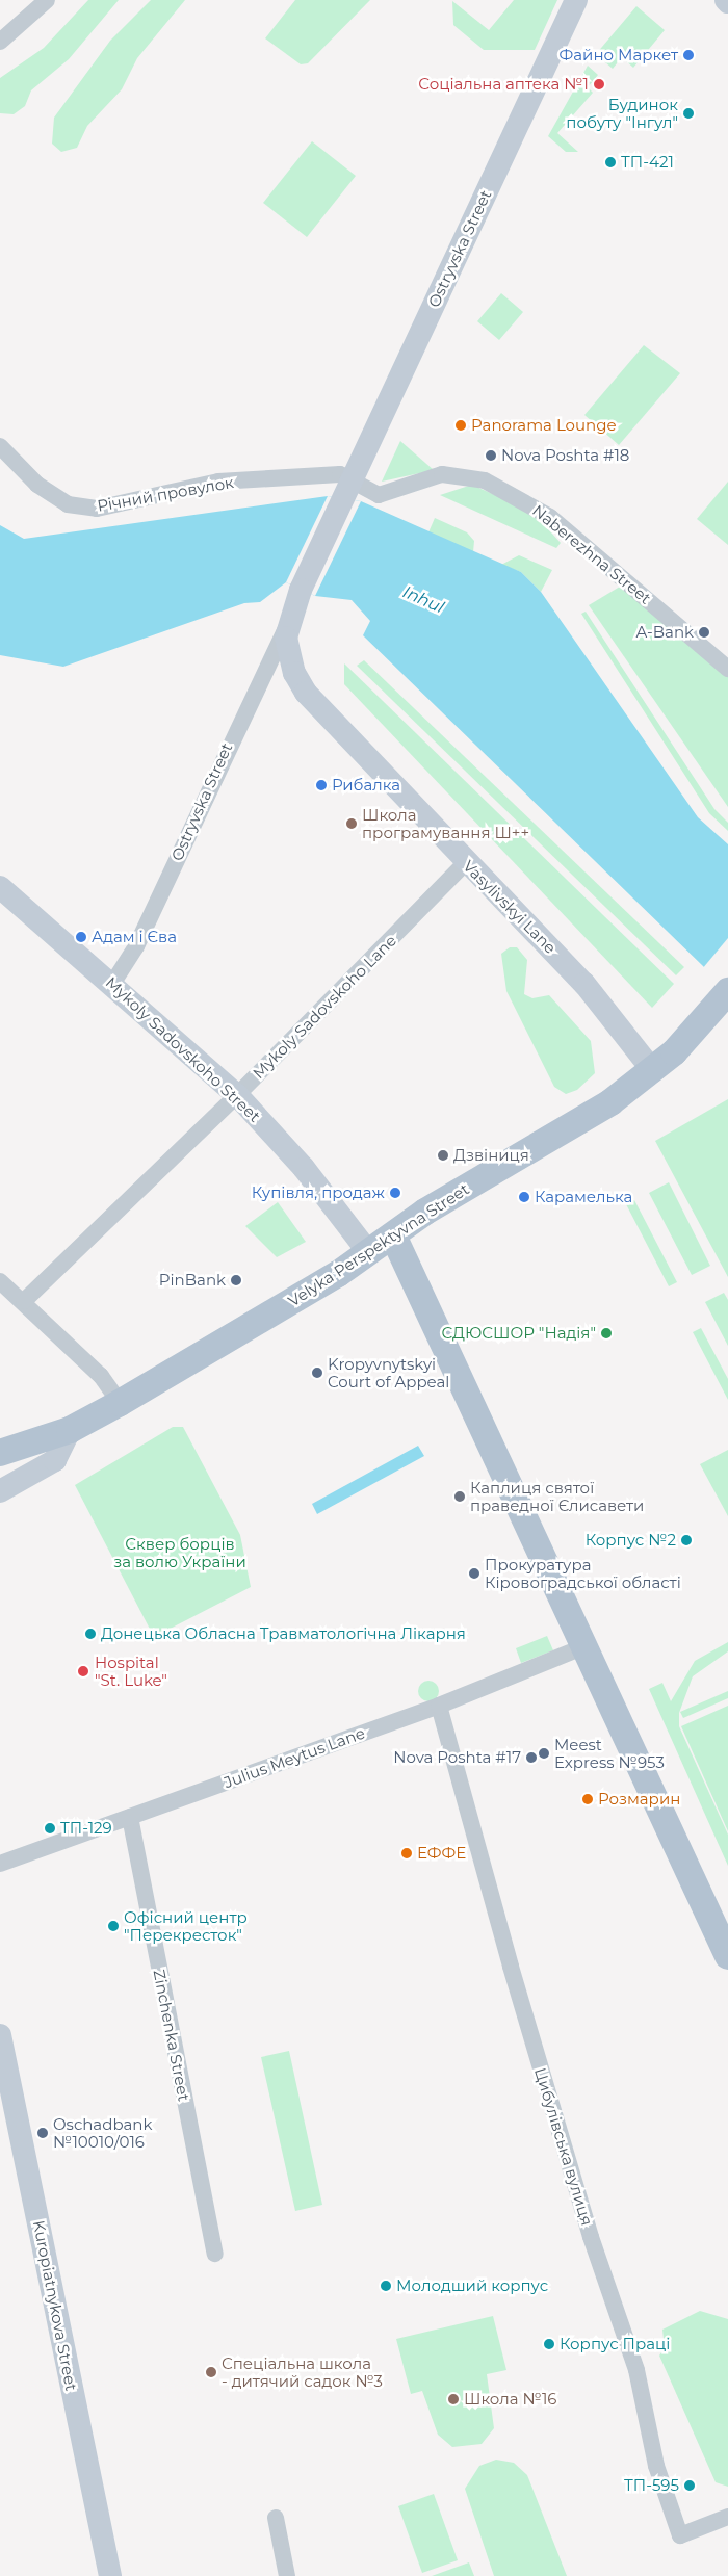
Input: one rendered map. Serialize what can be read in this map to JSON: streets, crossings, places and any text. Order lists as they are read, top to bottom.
{
  "streets": {
    "main road": [
      "Ostryvska Street",
      "Vasylivskyi Lane",
      "Mykoly Sadovskoho Street",
      "Velyka Perspektyvna Street",
      "Kuropiatnykova Street"
    ],
    "street": [
      "Річний провулок",
      "Naberezhna Street",
      "Mykoly Sadovskoho Lane",
      "Julius Meytus Lane",
      "Zinchenka Street",
      "Цибулівська вулиця"
    ]
  },
  "crossings": [
    ["Ostryvska Street", "Річний провулок"],
    ["Ostryvska Street", "Naberezhna Street"],
    ["Ostryvska Street", "Vasylivskyi Lane"],
    ["Ostryvska Street", "Mykoly Sadovskoho Street"],
    ["Річний провулок", "Naberezhna Street"],
    ["Vasylivskyi Lane", "Mykoly Sadovskoho Lane"],
    ["Vasylivskyi Lane", "Velyka Perspektyvna Street"],
    ["Mykoly Sadovskoho Lane", "Mykoly Sadovskoho Street"],
    ["Mykoly Sadovskoho Street", "Velyka Perspektyvna Street"],
    ["Julius Meytus Lane", "Zinchenka Street"],
    ["Julius Meytus Lane", "Цибулівська вулиця"]
  ],
  "water": ["Inhul"],
  "parks": ["Сквер борців за волю України"],
  "places": [
    "Файно Маркет",
    "Соціальна аптека №1",
    "Будинок побуту \"Інгул\"",
    "ТП-421",
    "Panorama Lounge",
    "Nova Poshta #18",
    "A-Bank",
    "Рибалка",
    "Школа програмування Ш++",
    "Адам і Єва",
    "Дзвіниця",
    "Купівля, продаж",
    "Карамелька",
    "PinBank",
    "СДЮСШОР \"Надія\"",
    "Kropyvnytskyi Court of Appeal",
    "Каплиця святої праведної Єлисавети",
    "Корпус №2",
    "Прокуратура Кіровоградської області",
    "Донецька Обласна Травматологічна Лікарня",
    "Hospital \"St. Luke\"",
    "Meest Express №953",
    "Nova Poshta #17",
    "Розмарин",
    "ТП-129",
    "ЕФФЕ",
    "Офісний центр \"Перекресток\"",
    "Oschadbank №10010/016",
    "Молодший корпус",
    "Корпус Праці",
    "Спеціальна школа - дитячий садок №3",
    "Школа №16",
    "ТП-595"
  ]
}
